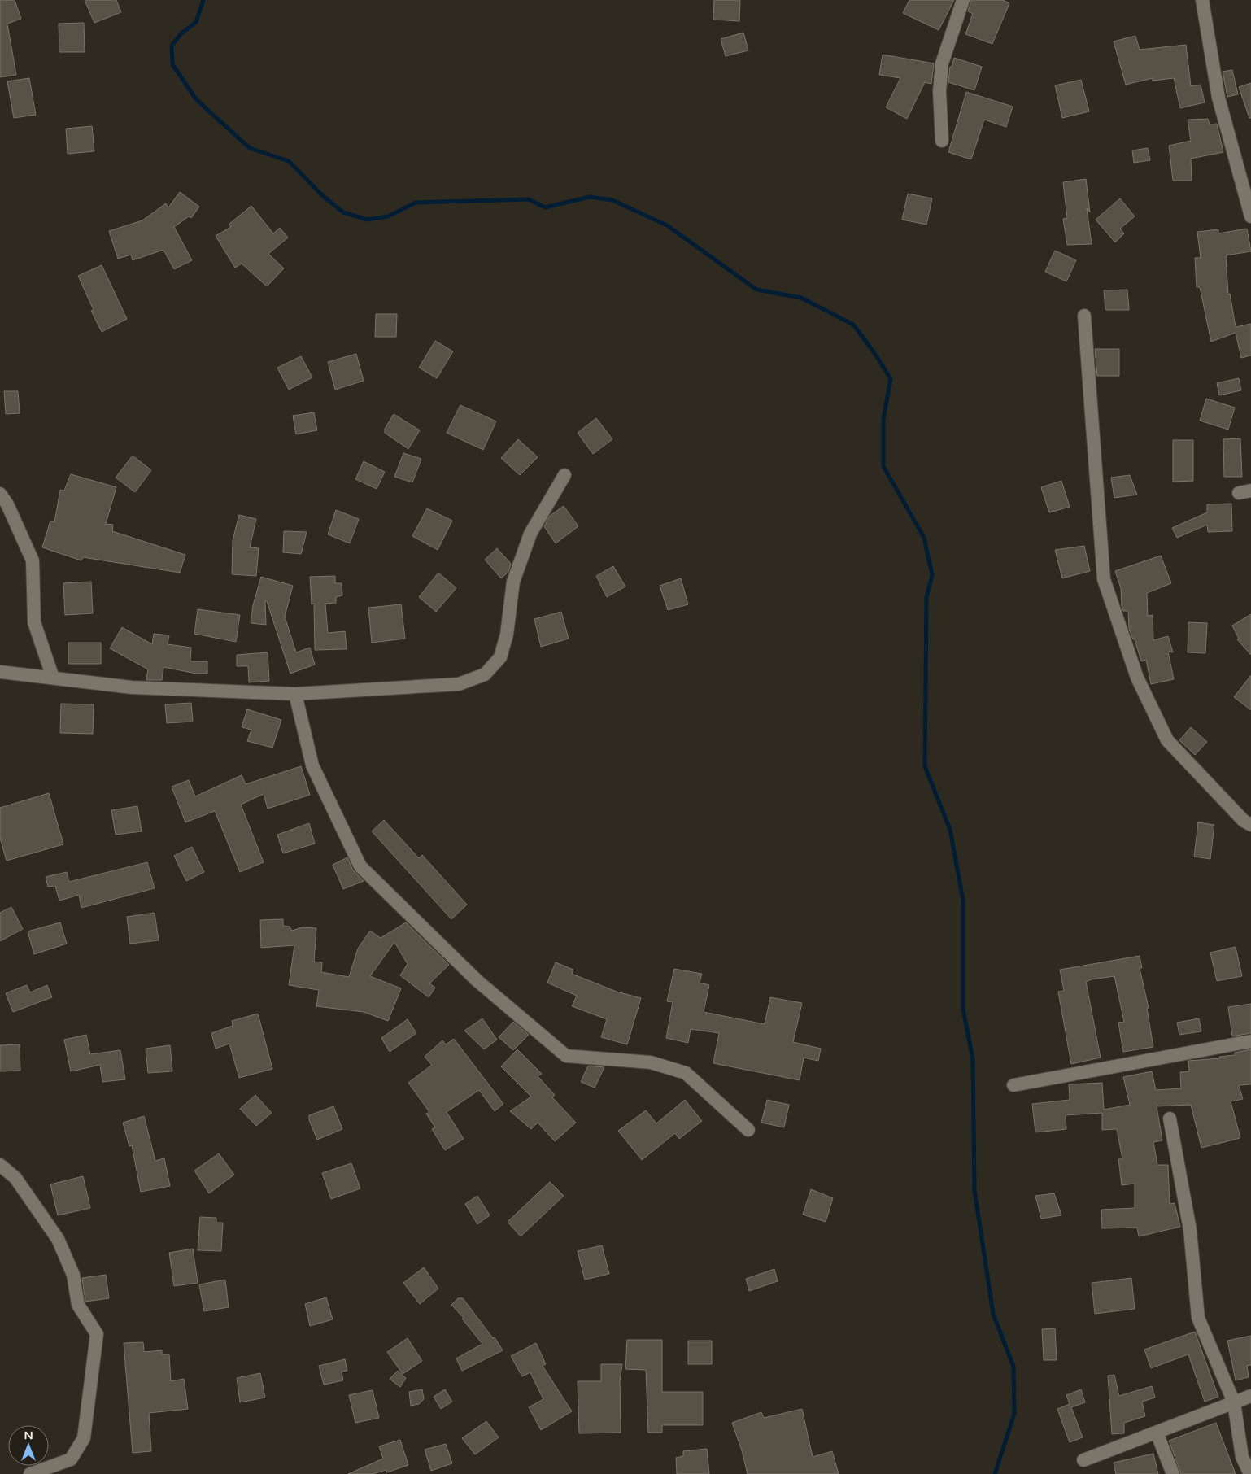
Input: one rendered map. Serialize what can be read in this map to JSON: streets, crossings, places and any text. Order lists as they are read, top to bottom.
{
  "north": "top"
}
